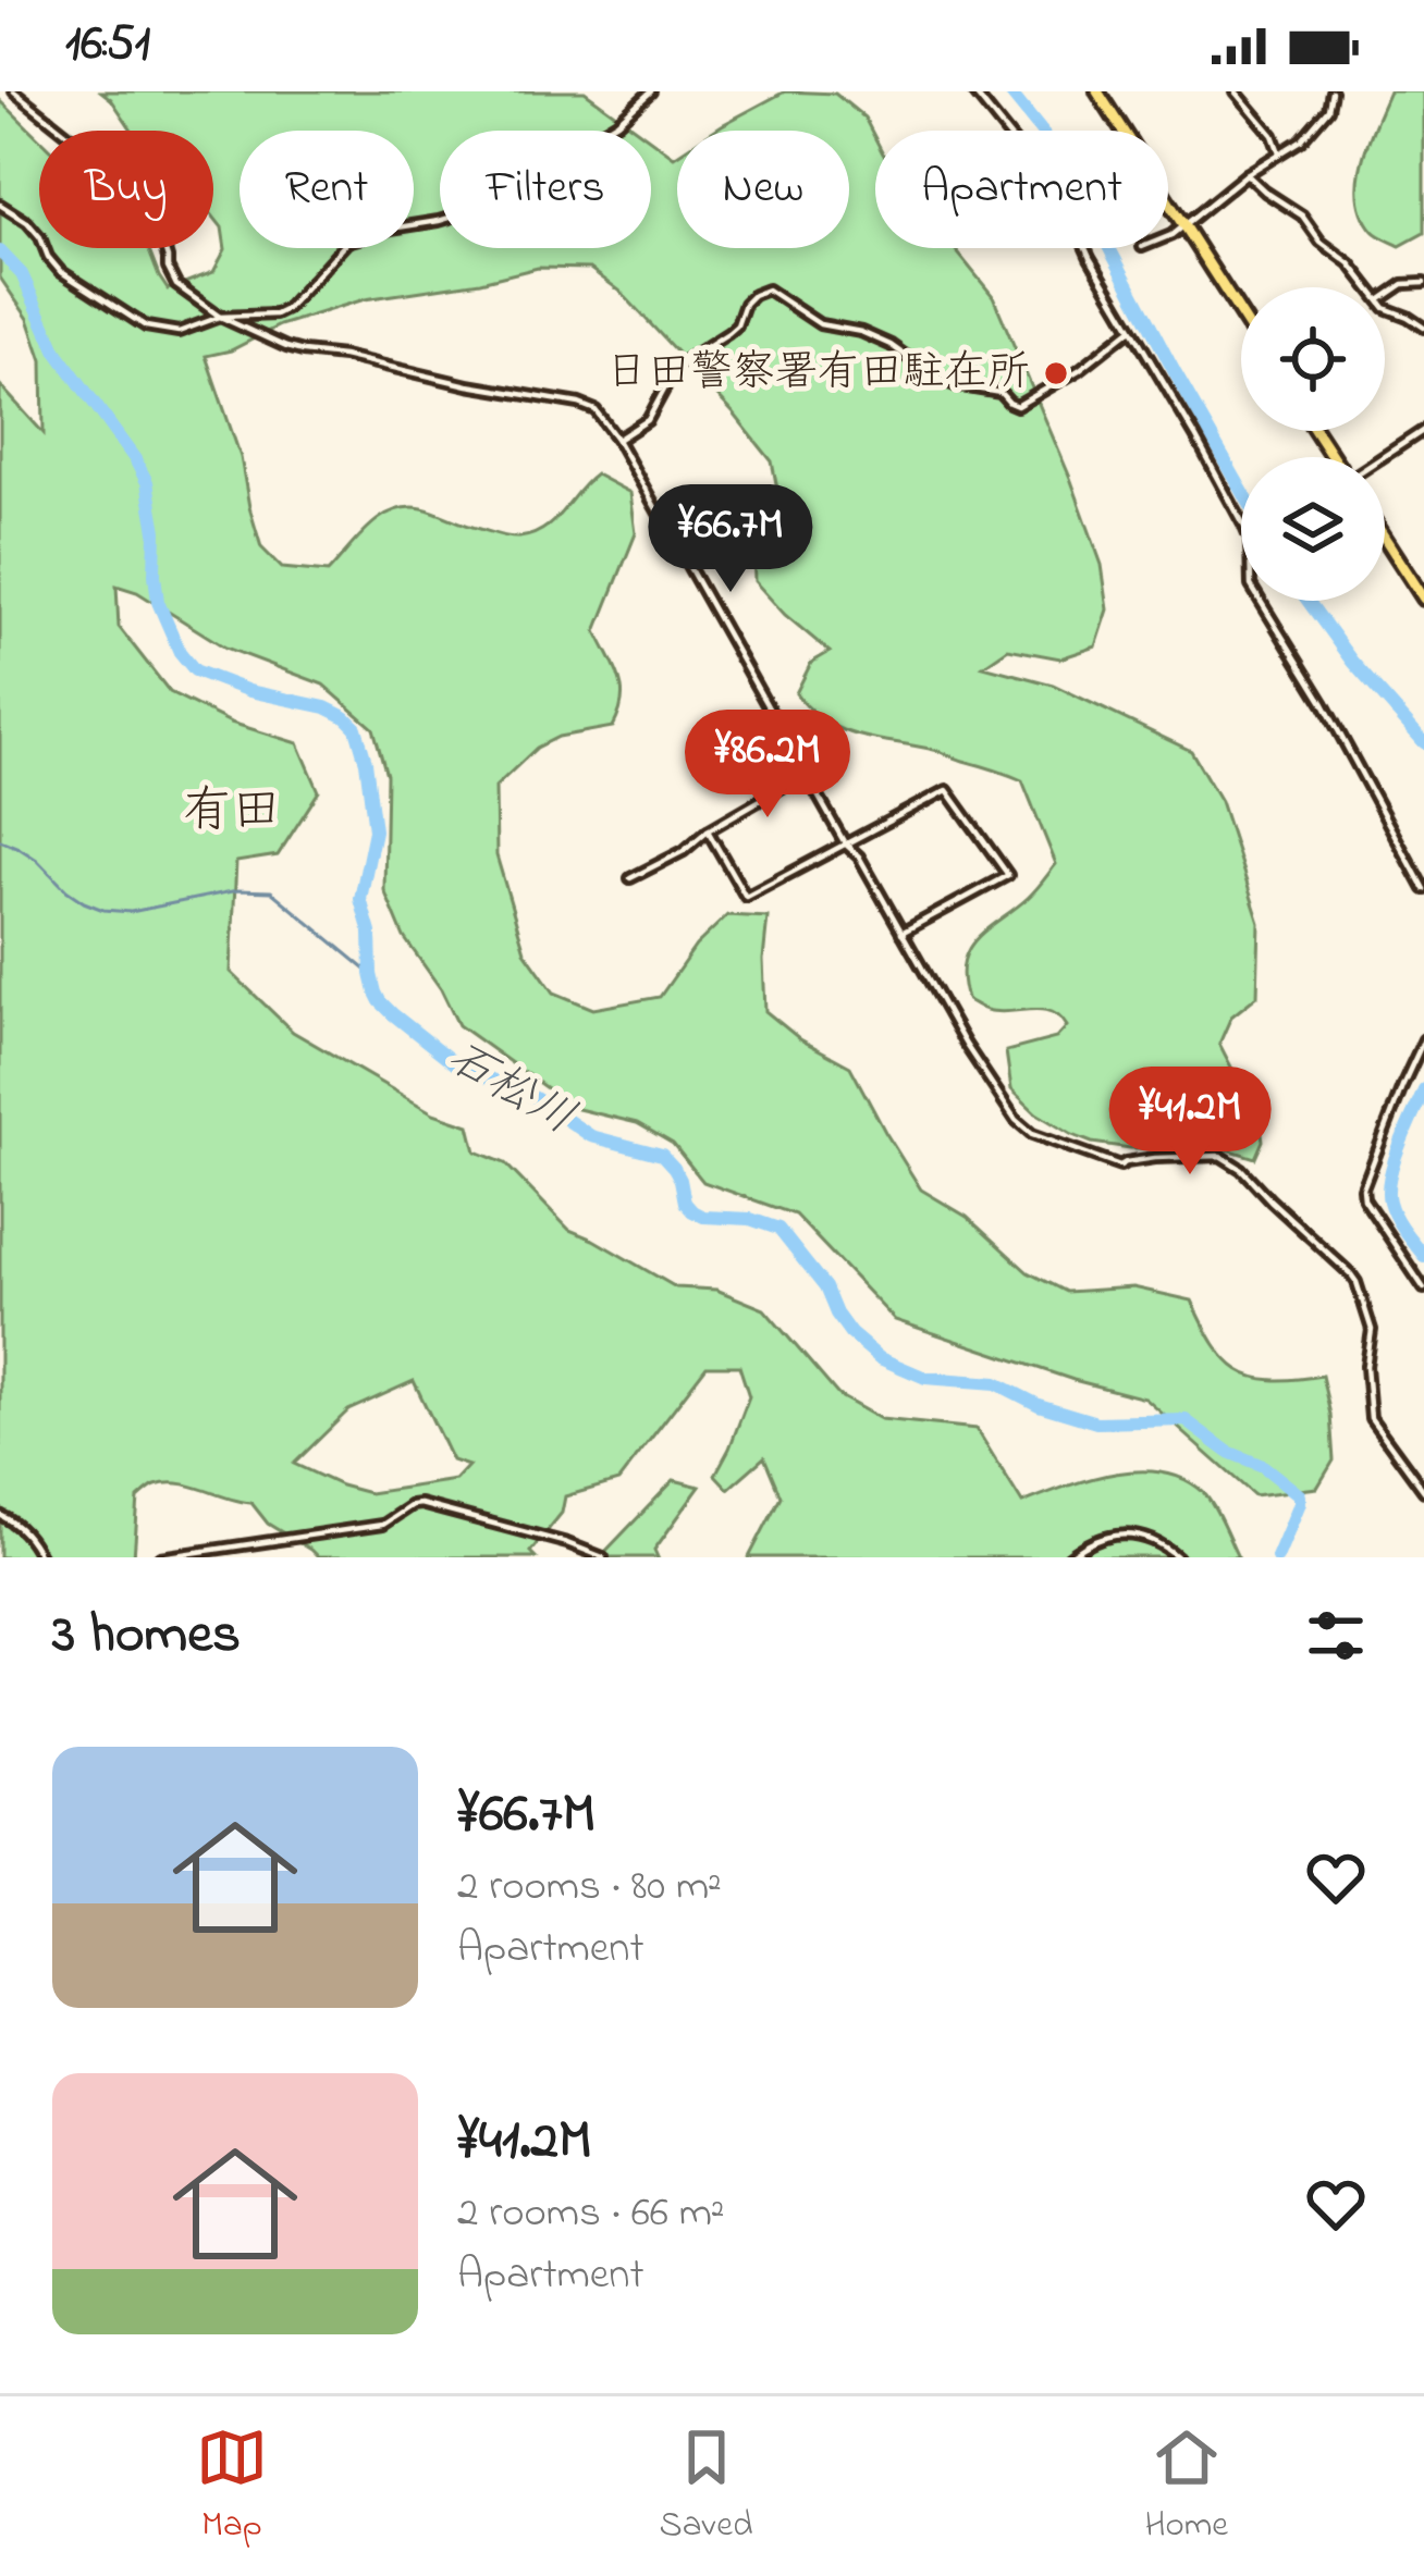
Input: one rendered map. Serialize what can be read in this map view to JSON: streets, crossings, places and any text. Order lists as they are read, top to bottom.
{
  "districts": ["有田"],
  "water": ["石松川"],
  "places": ["日田警察署有田駐在所"],
  "page": {
    "status": "16:51",
    "chip": [
      "Buy",
      "Rent",
      "Filters",
      "New",
      "Apartment"
    ],
    "price": ["¥66.7M", "¥86.2M", "¥41.2M"],
    "heading": "3 homes",
    "list": [
      {
        "name": "¥66.7M",
        "note": "2 rooms · 80 m² · Apartment"
      },
      {
        "name": "¥41.2M",
        "note": "2 rooms · 66 m² · Apartment"
      }
    ],
    "tabs": ["Map", "Saved", "Home"]
  }
}
